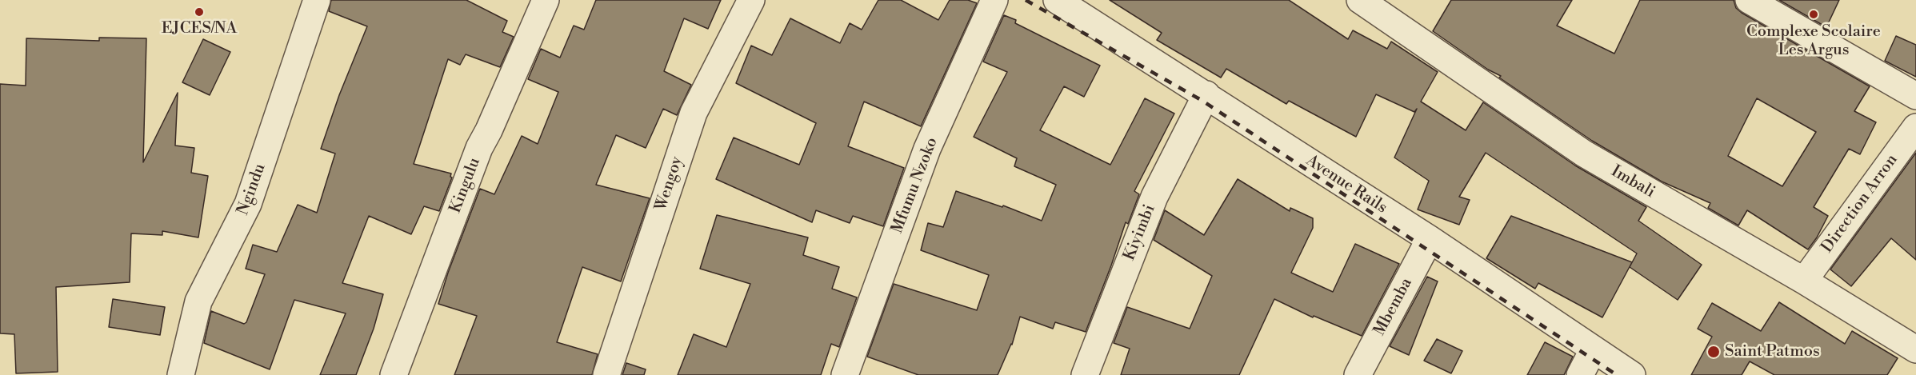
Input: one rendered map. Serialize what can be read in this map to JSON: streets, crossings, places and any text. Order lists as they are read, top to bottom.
{
  "streets": {
    "street": [
      "Imbali",
      "Wengoy",
      "Avenue Rails",
      "Kingulu",
      "Mfumu Nzoko",
      "Ngindu",
      "Direction Arron",
      "Kiyimbi",
      "Mbemba"
    ]
  },
  "crossings": [
    ["Imbali", "Direction Arron"],
    ["Avenue Rails", "Kiyimbi"],
    ["Avenue Rails", "Mbemba"]
  ],
  "places": ["EJCES/NA", "Complexe Scolaire Les Argus", "Saint Patmos"]
}
